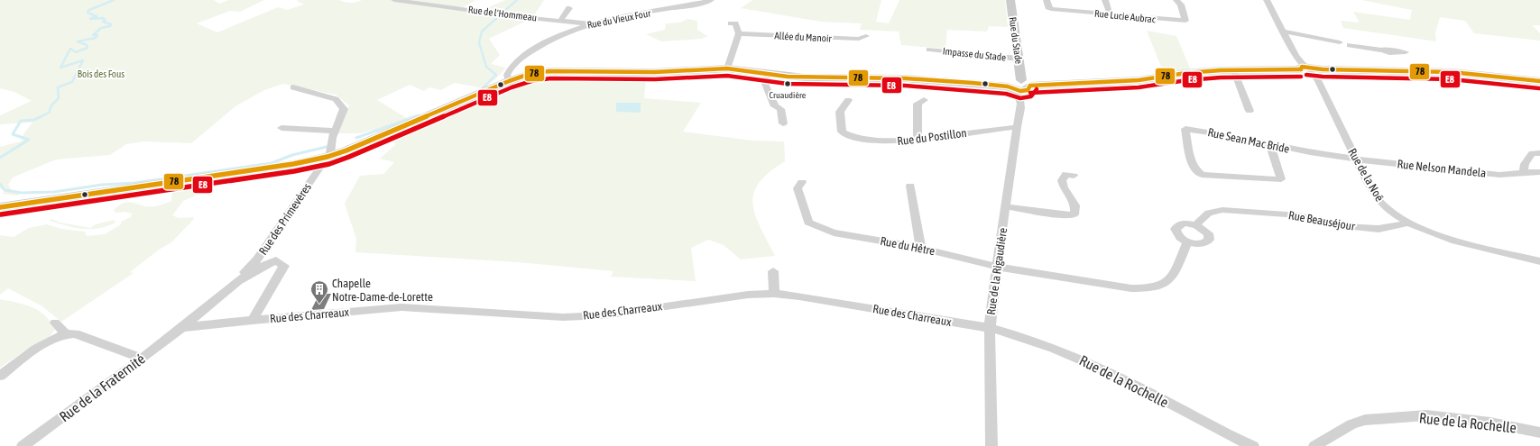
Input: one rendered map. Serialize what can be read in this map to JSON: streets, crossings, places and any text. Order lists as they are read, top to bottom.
{
  "streets": {
    "main road": ["Rue du Stade"],
    "street": [
      "Rue de l'Hommeau",
      "Rue Lucie Aubrac",
      "Rue du Vieux Four",
      "Allée du Manoir",
      "Impasse du Stade",
      "Rue du Postillon",
      "Rue Sean Mac Bride",
      "Rue Nelson Mandela",
      "Rue de la Noë",
      "Rue des Primevères",
      "Rue Beauséjour",
      "Rue du Hêtre",
      "Rue de la Rigaudière",
      "Rue des Charreaux",
      "Rue de la Rochelle",
      "Rue de la Fraternité"
    ]
  },
  "crossings": [
    ["Rue de l'Hommeau", "Rue du Vieux Four"],
    ["Rue du Stade", "Impasse du Stade"],
    ["Rue du Stade", "Rue de la Rigaudière"],
    ["Rue du Postillon", "Rue de la Rigaudière"],
    ["Rue Sean Mac Bride", "Rue Nelson Mandela"],
    ["Rue Sean Mac Bride", "Rue de la Noë"],
    ["Rue Nelson Mandela", "Rue de la Noë"],
    ["Rue de la Noë", "Rue Beauséjour"],
    ["Rue des Primevères", "Rue de la Fraternité"],
    ["Rue du Hêtre", "Rue de la Rigaudière"],
    ["Rue de la Rigaudière", "Rue des Charreaux"],
    ["Rue de la Rigaudière", "Rue de la Rochelle"],
    ["Rue des Charreaux", "Rue de la Rochelle"],
    ["Rue des Charreaux", "Rue de la Fraternité"]
  ],
  "parks": ["Bois des Fous"],
  "places": {
    "other": ["Cruaudière"],
    "building": ["Chapelle Notre-Dame-de-Lorette"]
  },
  "lines": ["transit line 78", "transit line E8"]
}
